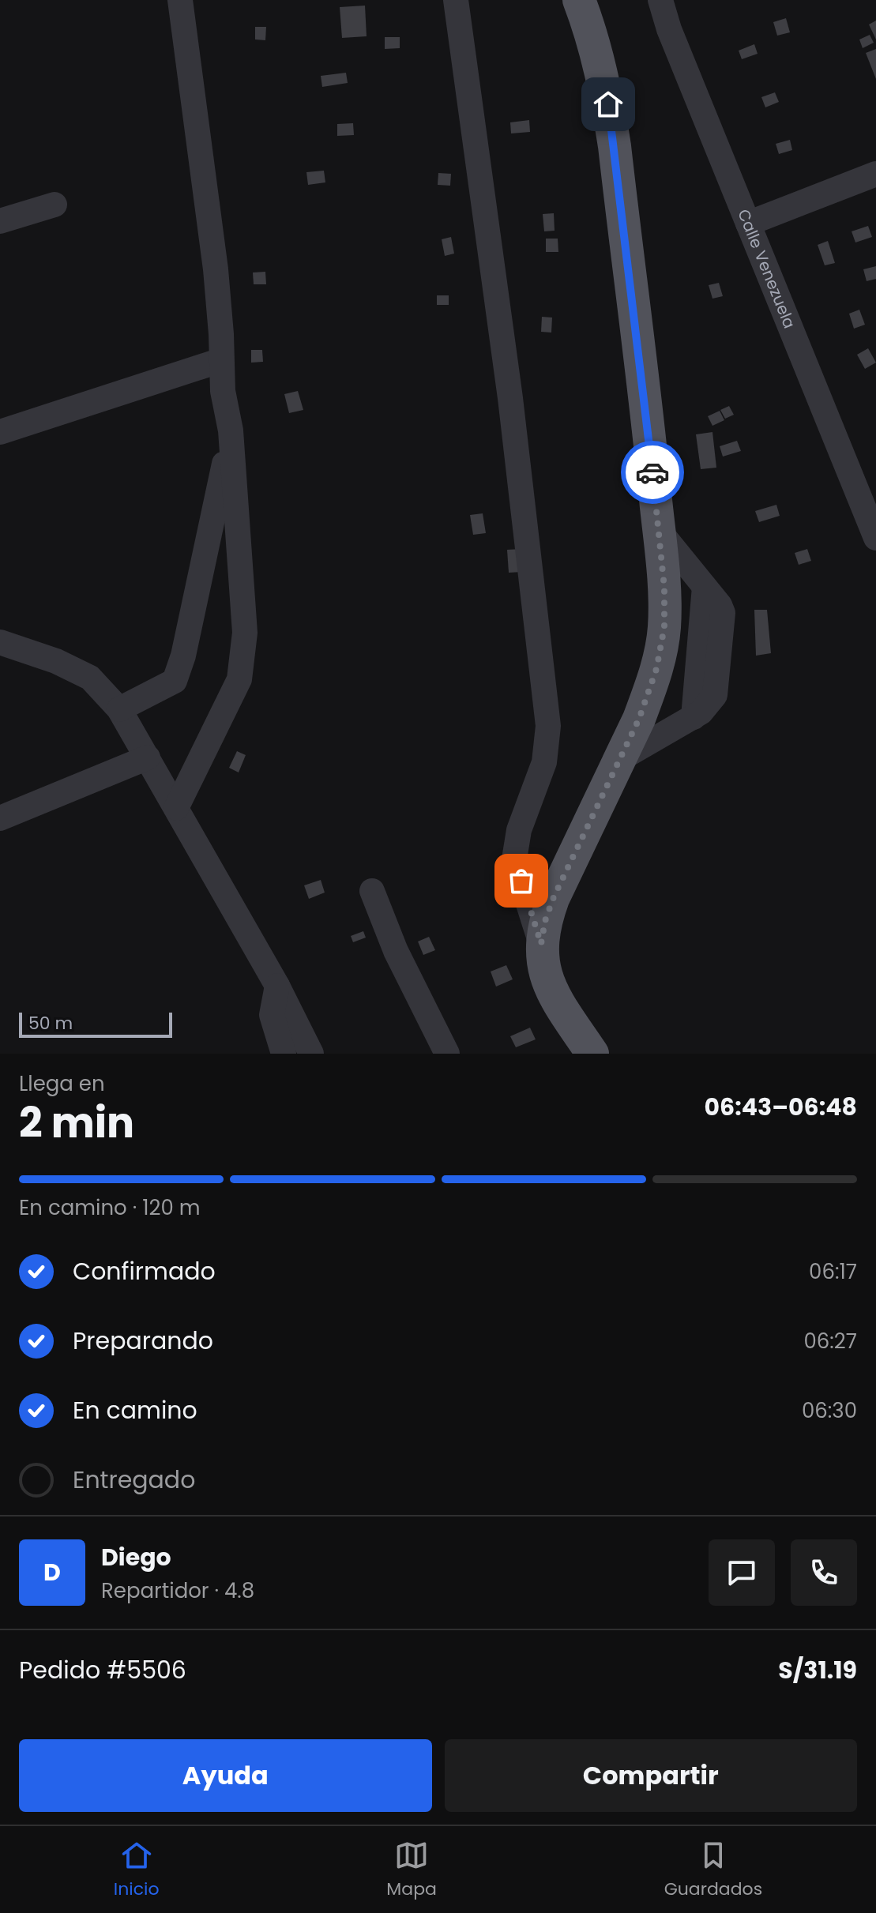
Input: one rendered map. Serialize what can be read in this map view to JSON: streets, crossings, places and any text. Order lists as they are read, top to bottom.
{
  "streets": {
    "street": ["Calle Venezuela"]
  },
  "scale_bar": "50 m",
  "page": {
    "scale": "50 m",
    "heading": ["2 min", "Llega en", "06:43–06:48"],
    "panel": [
      "Diego",
      "Repartidor · 4.8",
      "Pedido #5506",
      "S/31.19"
    ],
    "bar": "En camino · 120 m",
    "list": [
      ["Confirmado", "06:17"],
      ["Preparando", "06:27"],
      ["En camino", "06:30"],
      "Entregado"
    ],
    "round": "D",
    "buttons": ["Ayuda", "Compartir"],
    "tabs": ["Inicio", "Mapa", "Guardados"]
  }
}
